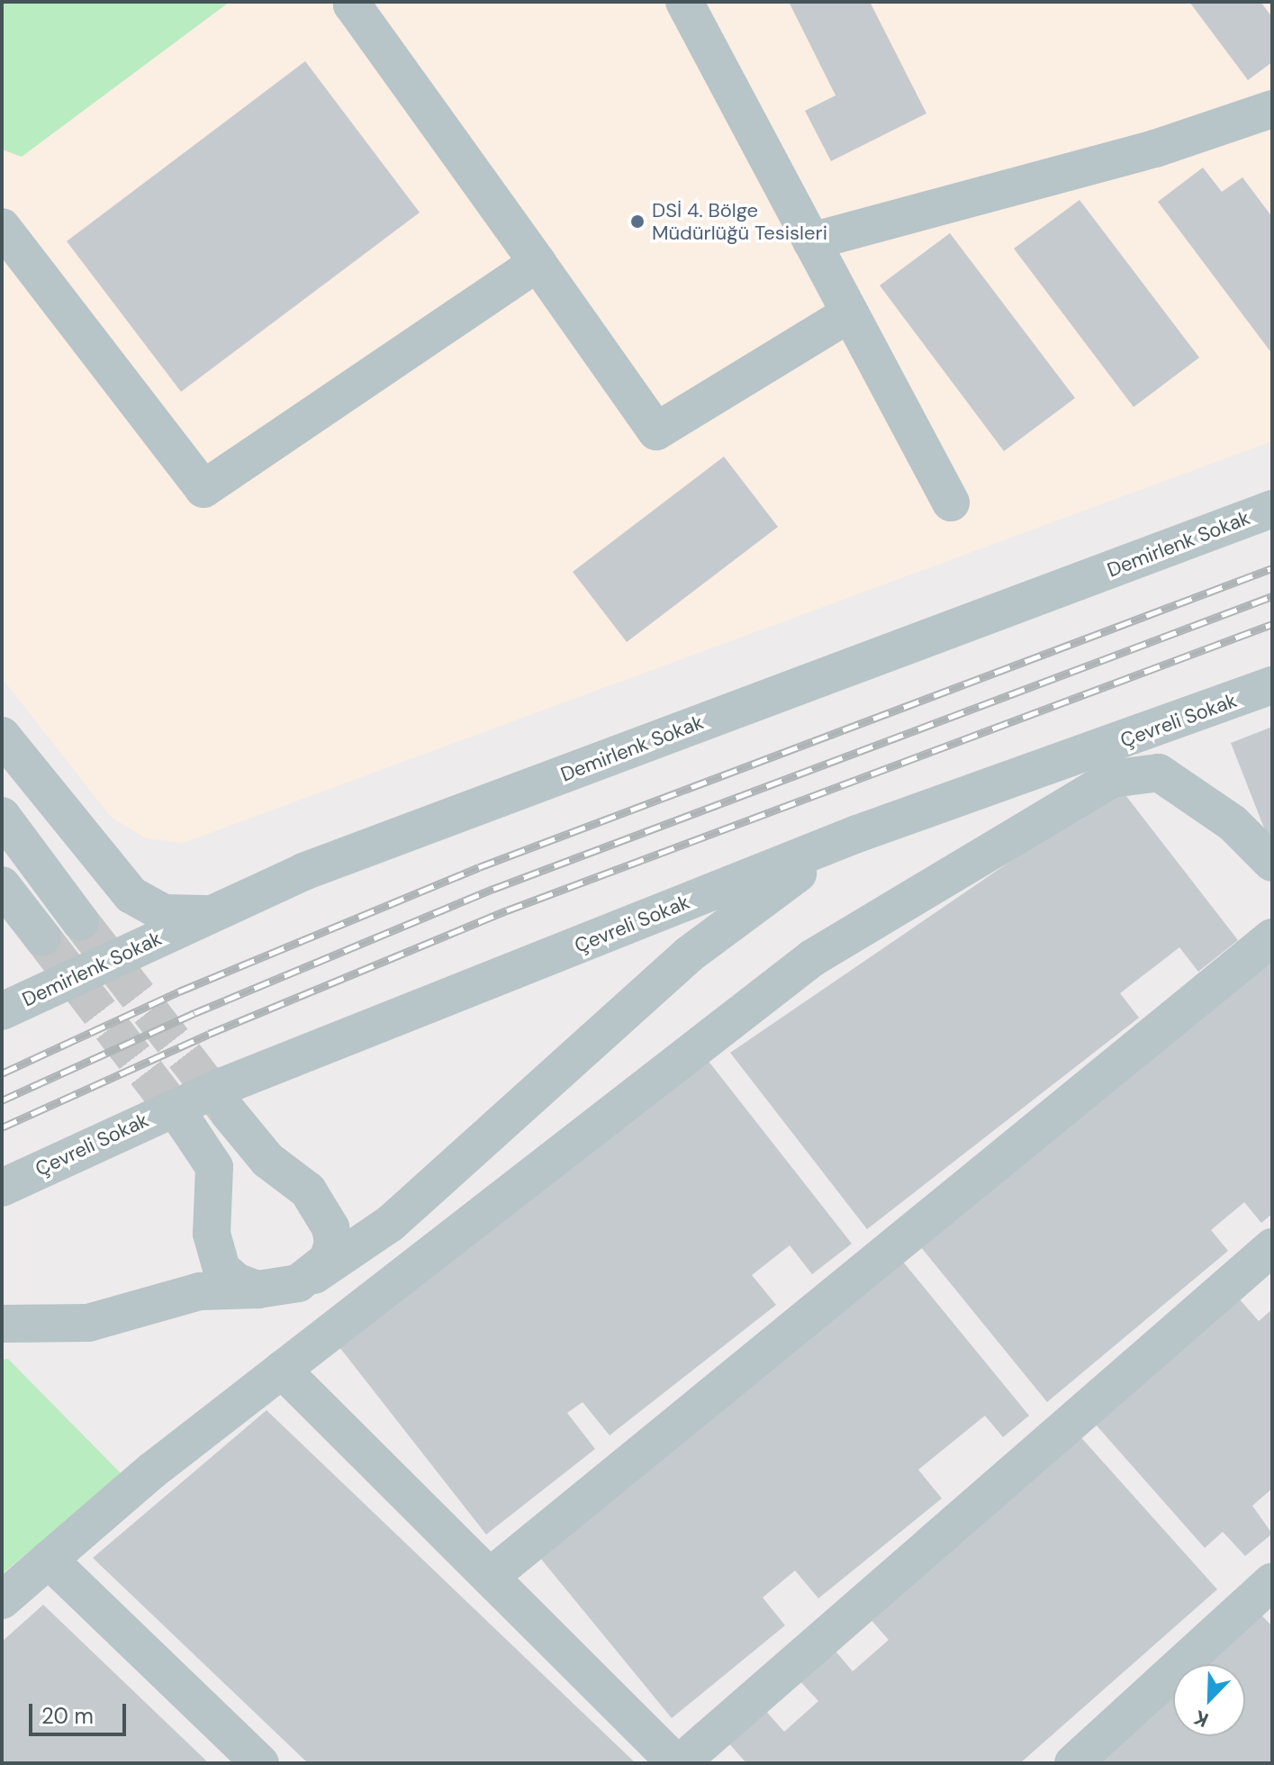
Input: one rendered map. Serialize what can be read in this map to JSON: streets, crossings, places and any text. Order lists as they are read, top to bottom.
{
  "streets": {
    "street": ["Demirlenk Sokak", "Çevreli Sokak"]
  },
  "places": ["DSİ 4. Bölge Müdürlüğü Tesisleri"],
  "scale_bar": "20 m",
  "north": "bottom left"
}
